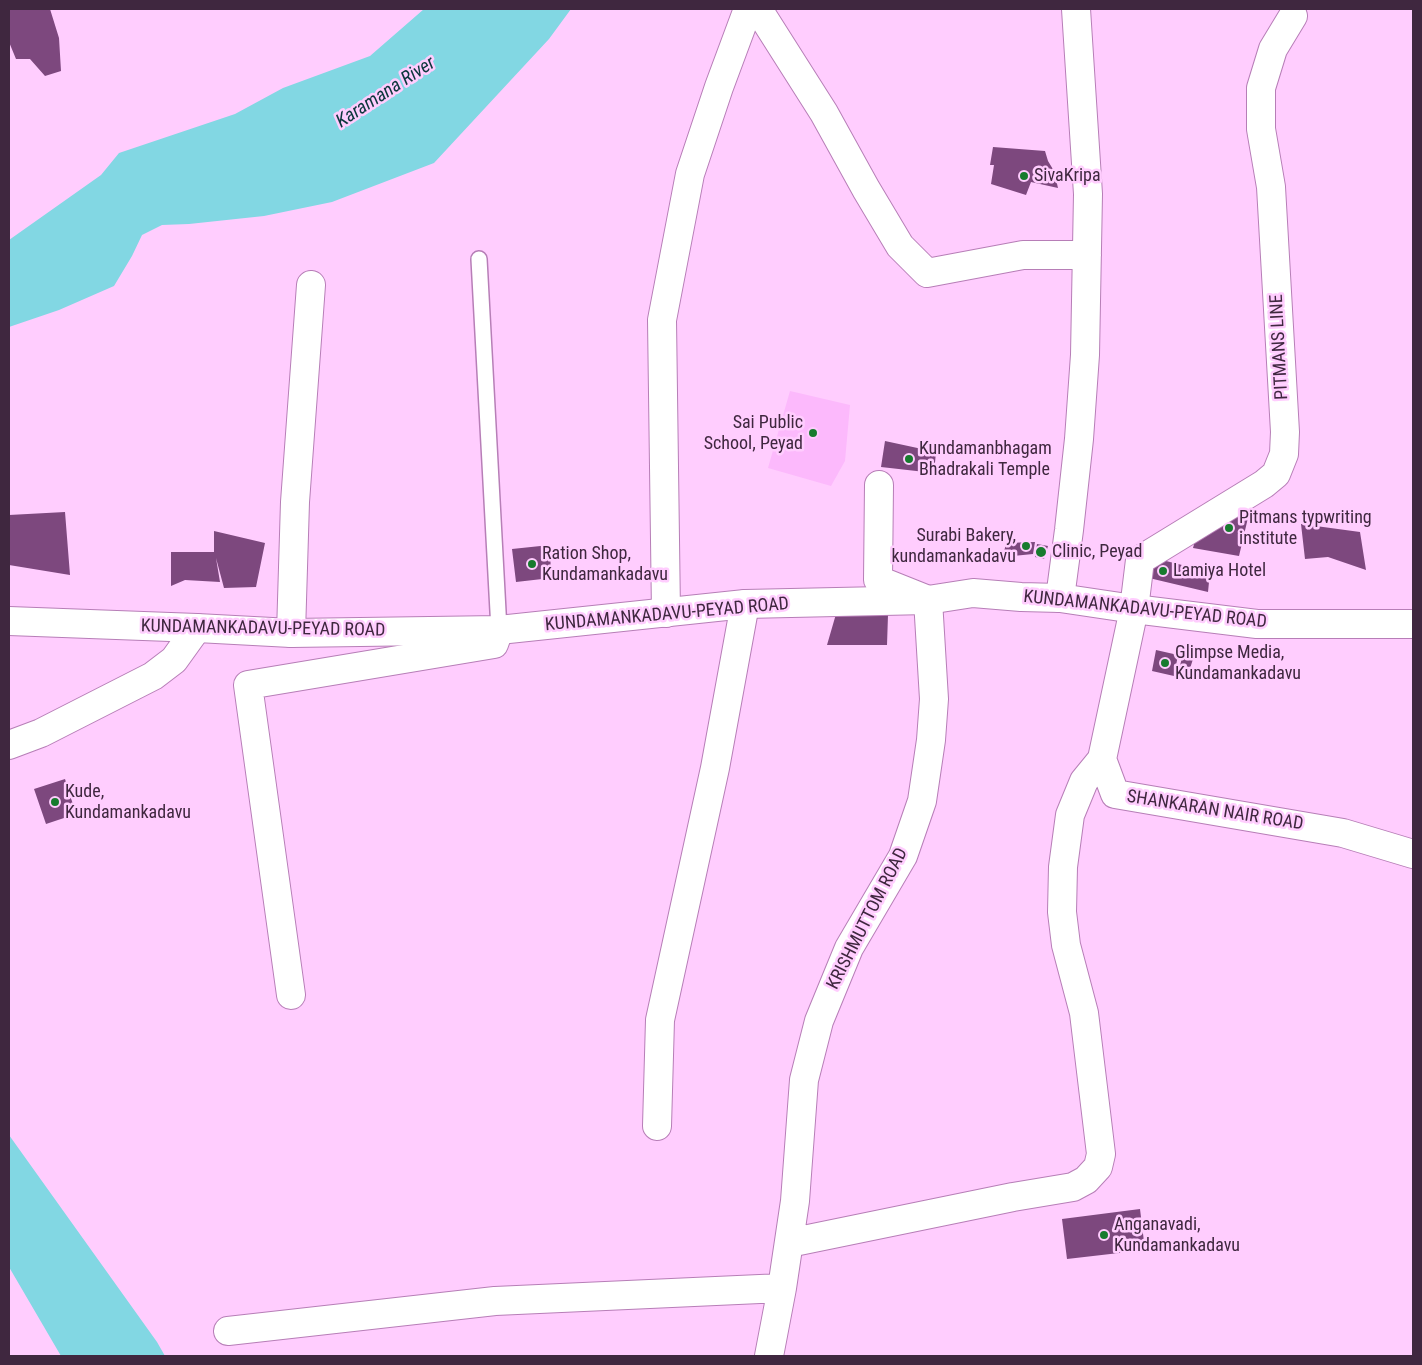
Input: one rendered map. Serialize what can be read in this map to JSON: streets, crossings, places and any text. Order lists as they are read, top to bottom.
{
  "streets": {
    "street": [
      "PITMANS LINE",
      "KUNDAMANKADAVU-PEYAD ROAD",
      "SHANKARAN NAIR ROAD",
      "KRISHMUTTOM ROAD"
    ]
  },
  "crossings": [
    ["PITMANS LINE", "KUNDAMANKADAVU-PEYAD ROAD"],
    ["KUNDAMANKADAVU-PEYAD ROAD", "KRISHMUTTOM ROAD"]
  ],
  "water": ["Karamana River"],
  "places": [
    "SivaKripa",
    "Sai Public School, Peyad",
    "Kundamanbhagam Bhadrakali Temple",
    "Pitmans typwriting institute",
    "Surabi Bakery, kundamankadavu",
    "Clinic, Peyad",
    "Ration Shop, Kundamankadavu",
    "Lamiya Hotel",
    "Glimpse Media, Kundamankadavu",
    "Kude, Kundamankadavu",
    "Anganavadi, Kundamankadavu"
  ]
}
